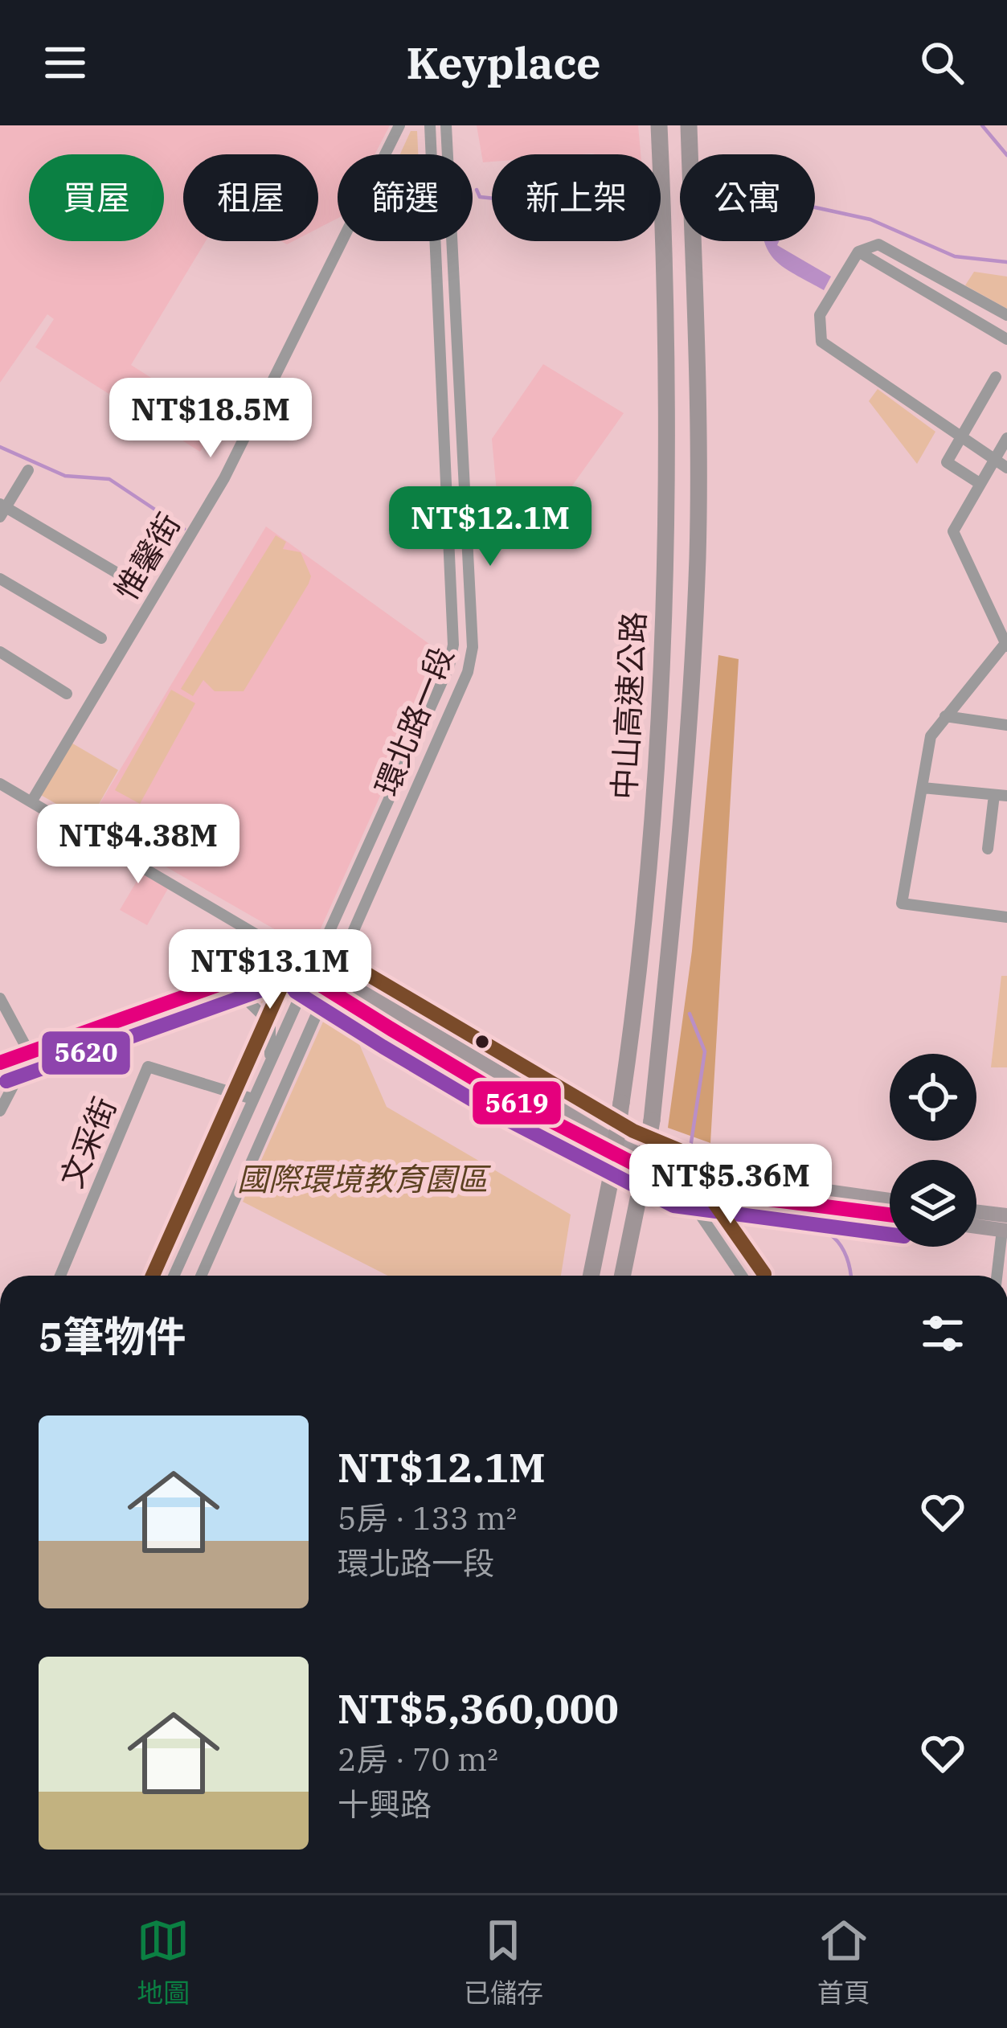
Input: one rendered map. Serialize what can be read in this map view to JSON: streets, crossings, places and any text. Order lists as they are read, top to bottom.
{
  "streets": {
    "highway": ["中山高速公路"],
    "street": ["惟馨街", "環北路一段", "文采街"]
  },
  "crossings": [
    ["環北路一段", "文采街"]
  ],
  "parks": ["國際環境教育園區"],
  "lines": ["transit line 5619", "transit line 5620"],
  "page": {
    "header": "Keyplace",
    "chip": [
      "買屋",
      "租屋",
      "篩選",
      "新上架",
      "公寓"
    ],
    "price": [
      "NT$18.5M",
      "NT$12.1M",
      "NT$4.38M",
      "NT$13.1M",
      "NT$5.36M"
    ],
    "heading": "5筆物件",
    "list": [
      {
        "name": "NT$12.1M",
        "note": "5房 · 133 m² · 環北路一段"
      },
      {
        "name": "NT$5,360,000",
        "note": "2房 · 70 m² · 十興路"
      }
    ],
    "tabs": ["地圖", "已儲存", "首頁"]
  }
}
